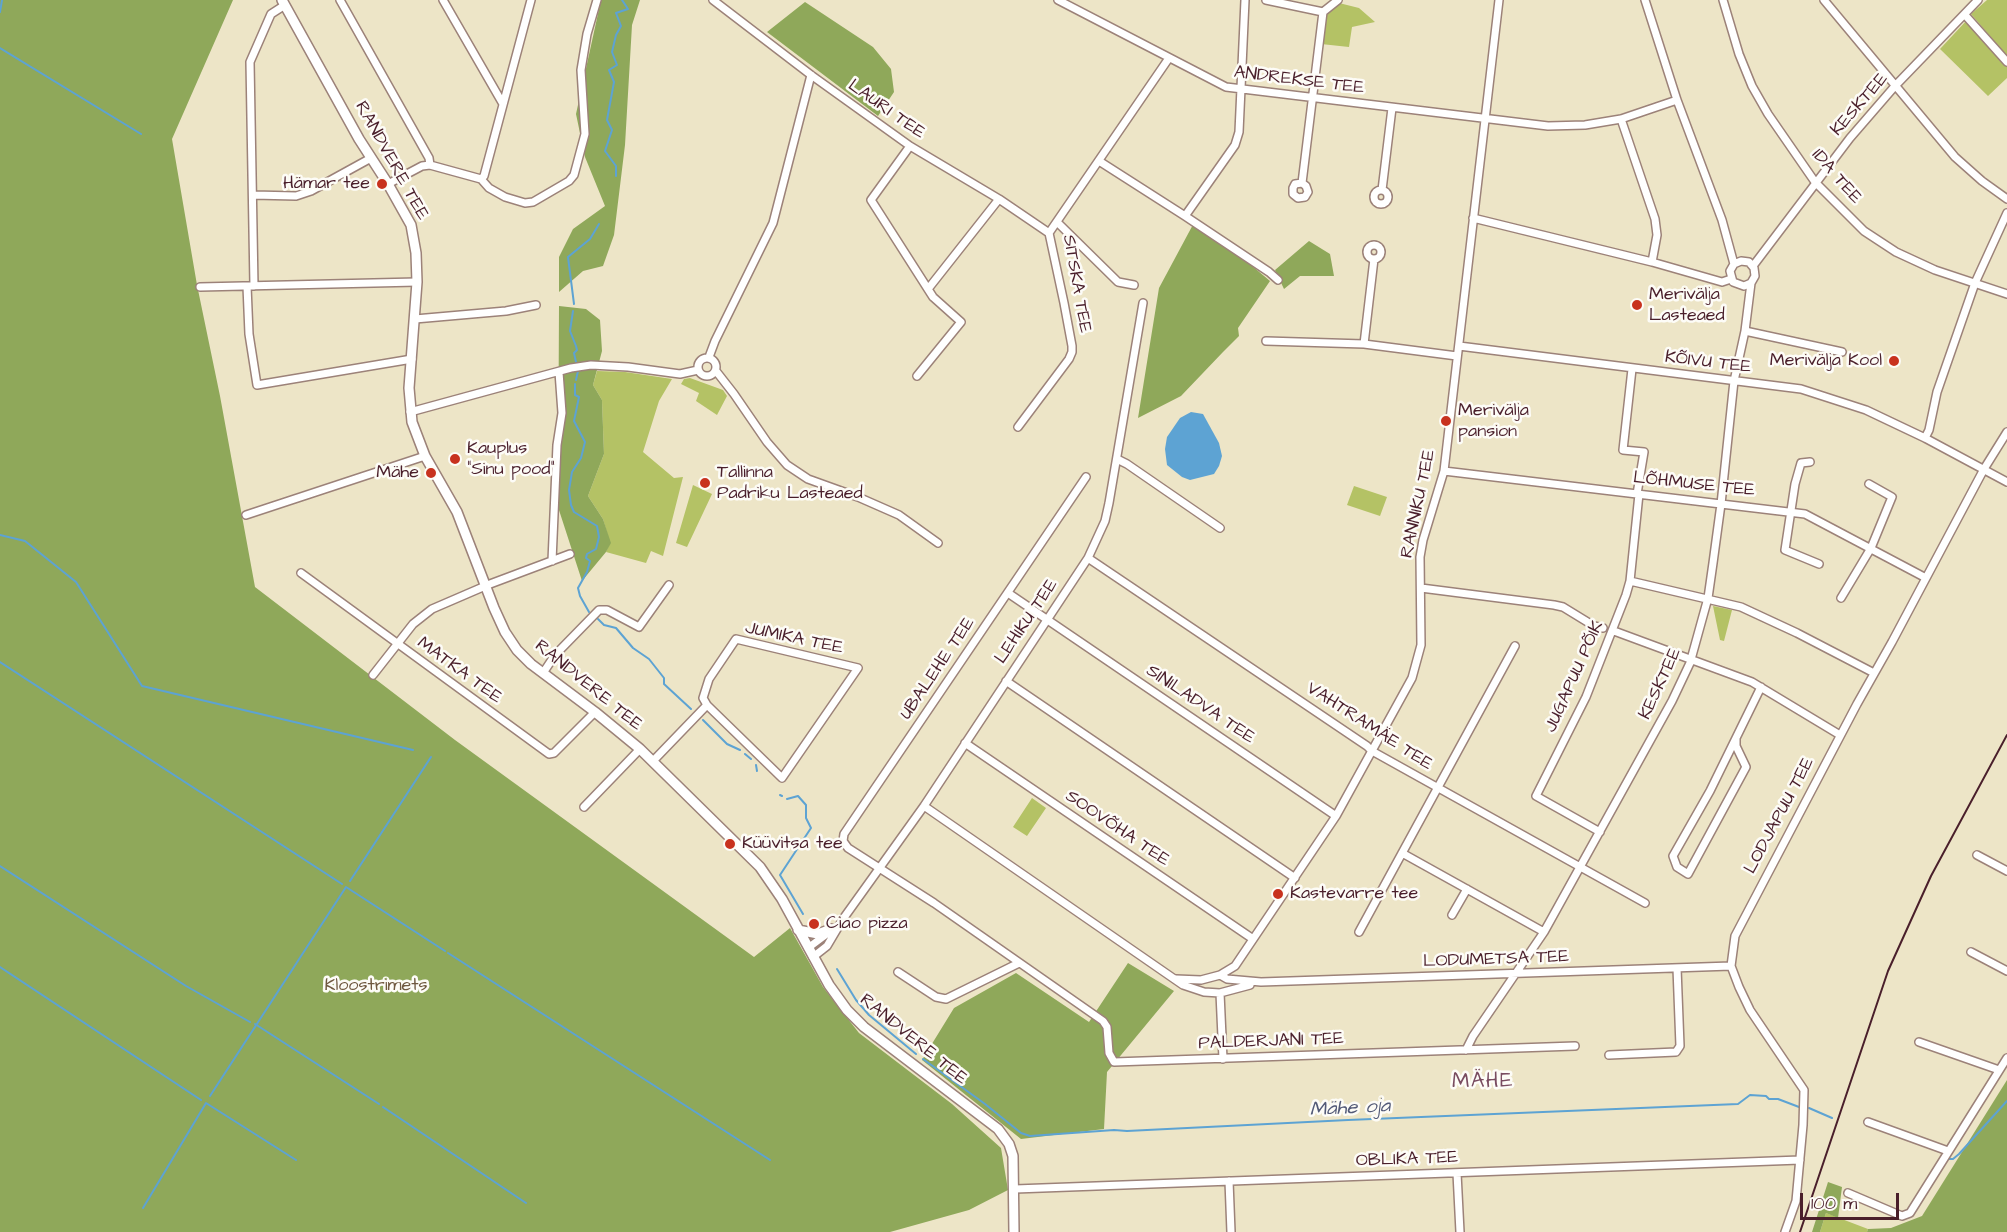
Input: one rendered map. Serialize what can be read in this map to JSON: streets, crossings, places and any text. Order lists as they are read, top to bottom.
{
  "streets": {
    "main road": ["RANDVERE TEE"],
    "street": [
      "ANDREKSE TEE",
      "KESKTEE",
      "LAURI TEE",
      "IDA TEE",
      "SITSKA TEE",
      "KÕIVU TEE",
      "LÕHMUSE TEE",
      "RANNIKU TEE",
      "LEHIKU TEE",
      "JUMIKA TEE",
      "UBALEHE TEE",
      "MATKA TEE",
      "JUGAPUU PÕIK",
      "SINILADVA TEE",
      "VAHTRAMÄE TEE",
      "LODJAPUU TEE",
      "SOOVÕHA TEE",
      "LODUMETSA TEE",
      "PALDERJANI TEE",
      "OBLIKA TEE"
    ]
  },
  "crossings": [
    ["ANDREKSE TEE", "SITSKA TEE"],
    ["ANDREKSE TEE", "RANNIKU TEE"],
    ["KESKTEE", "IDA TEE"],
    ["KESKTEE", "KÕIVU TEE"],
    ["KESKTEE", "LÕHMUSE TEE"],
    ["KESKTEE", "JUGAPUU PÕIK"],
    ["KESKTEE", "VAHTRAMÄE TEE"],
    ["KESKTEE", "LODUMETSA TEE"],
    ["KESKTEE", "PALDERJANI TEE"],
    ["LAURI TEE", "SITSKA TEE"],
    ["RANDVERE TEE", "LEHIKU TEE"],
    ["RANDVERE TEE", "MATKA TEE"],
    ["RANDVERE TEE", "OBLIKA TEE"],
    ["KÕIVU TEE", "RANNIKU TEE"],
    ["KÕIVU TEE", "JUGAPUU PÕIK"],
    ["KÕIVU TEE", "LODJAPUU TEE"],
    ["LÕHMUSE TEE", "RANNIKU TEE"],
    ["LÕHMUSE TEE", "JUGAPUU PÕIK"],
    ["LÕHMUSE TEE", "LODJAPUU TEE"],
    ["RANNIKU TEE", "SINILADVA TEE"],
    ["RANNIKU TEE", "VAHTRAMÄE TEE"],
    ["RANNIKU TEE", "SOOVÕHA TEE"],
    ["LEHIKU TEE", "UBALEHE TEE"],
    ["LEHIKU TEE", "SINILADVA TEE"],
    ["LEHIKU TEE", "VAHTRAMÄE TEE"],
    ["LEHIKU TEE", "SOOVÕHA TEE"],
    ["LEHIKU TEE", "PALDERJANI TEE"],
    ["UBALEHE TEE", "SINILADVA TEE"],
    ["UBALEHE TEE", "PALDERJANI TEE"],
    ["LODJAPUU TEE", "LODUMETSA TEE"]
  ],
  "districts": ["MÄHE"],
  "water": ["Mähe oja"],
  "parks": ["Kloostrimets"],
  "places": [
    "Hämar tee",
    "Merivälja Lasteaed",
    "Merivälja Kool",
    "Merivälja pansion",
    "Kauplus \"Sinu pood\"",
    "Mähe",
    "Tallinna Padriku Lasteaed",
    "Küüvitsa tee",
    "Kastevarre tee",
    "Ciao pizza"
  ],
  "scale_bar": "100 m"
}
